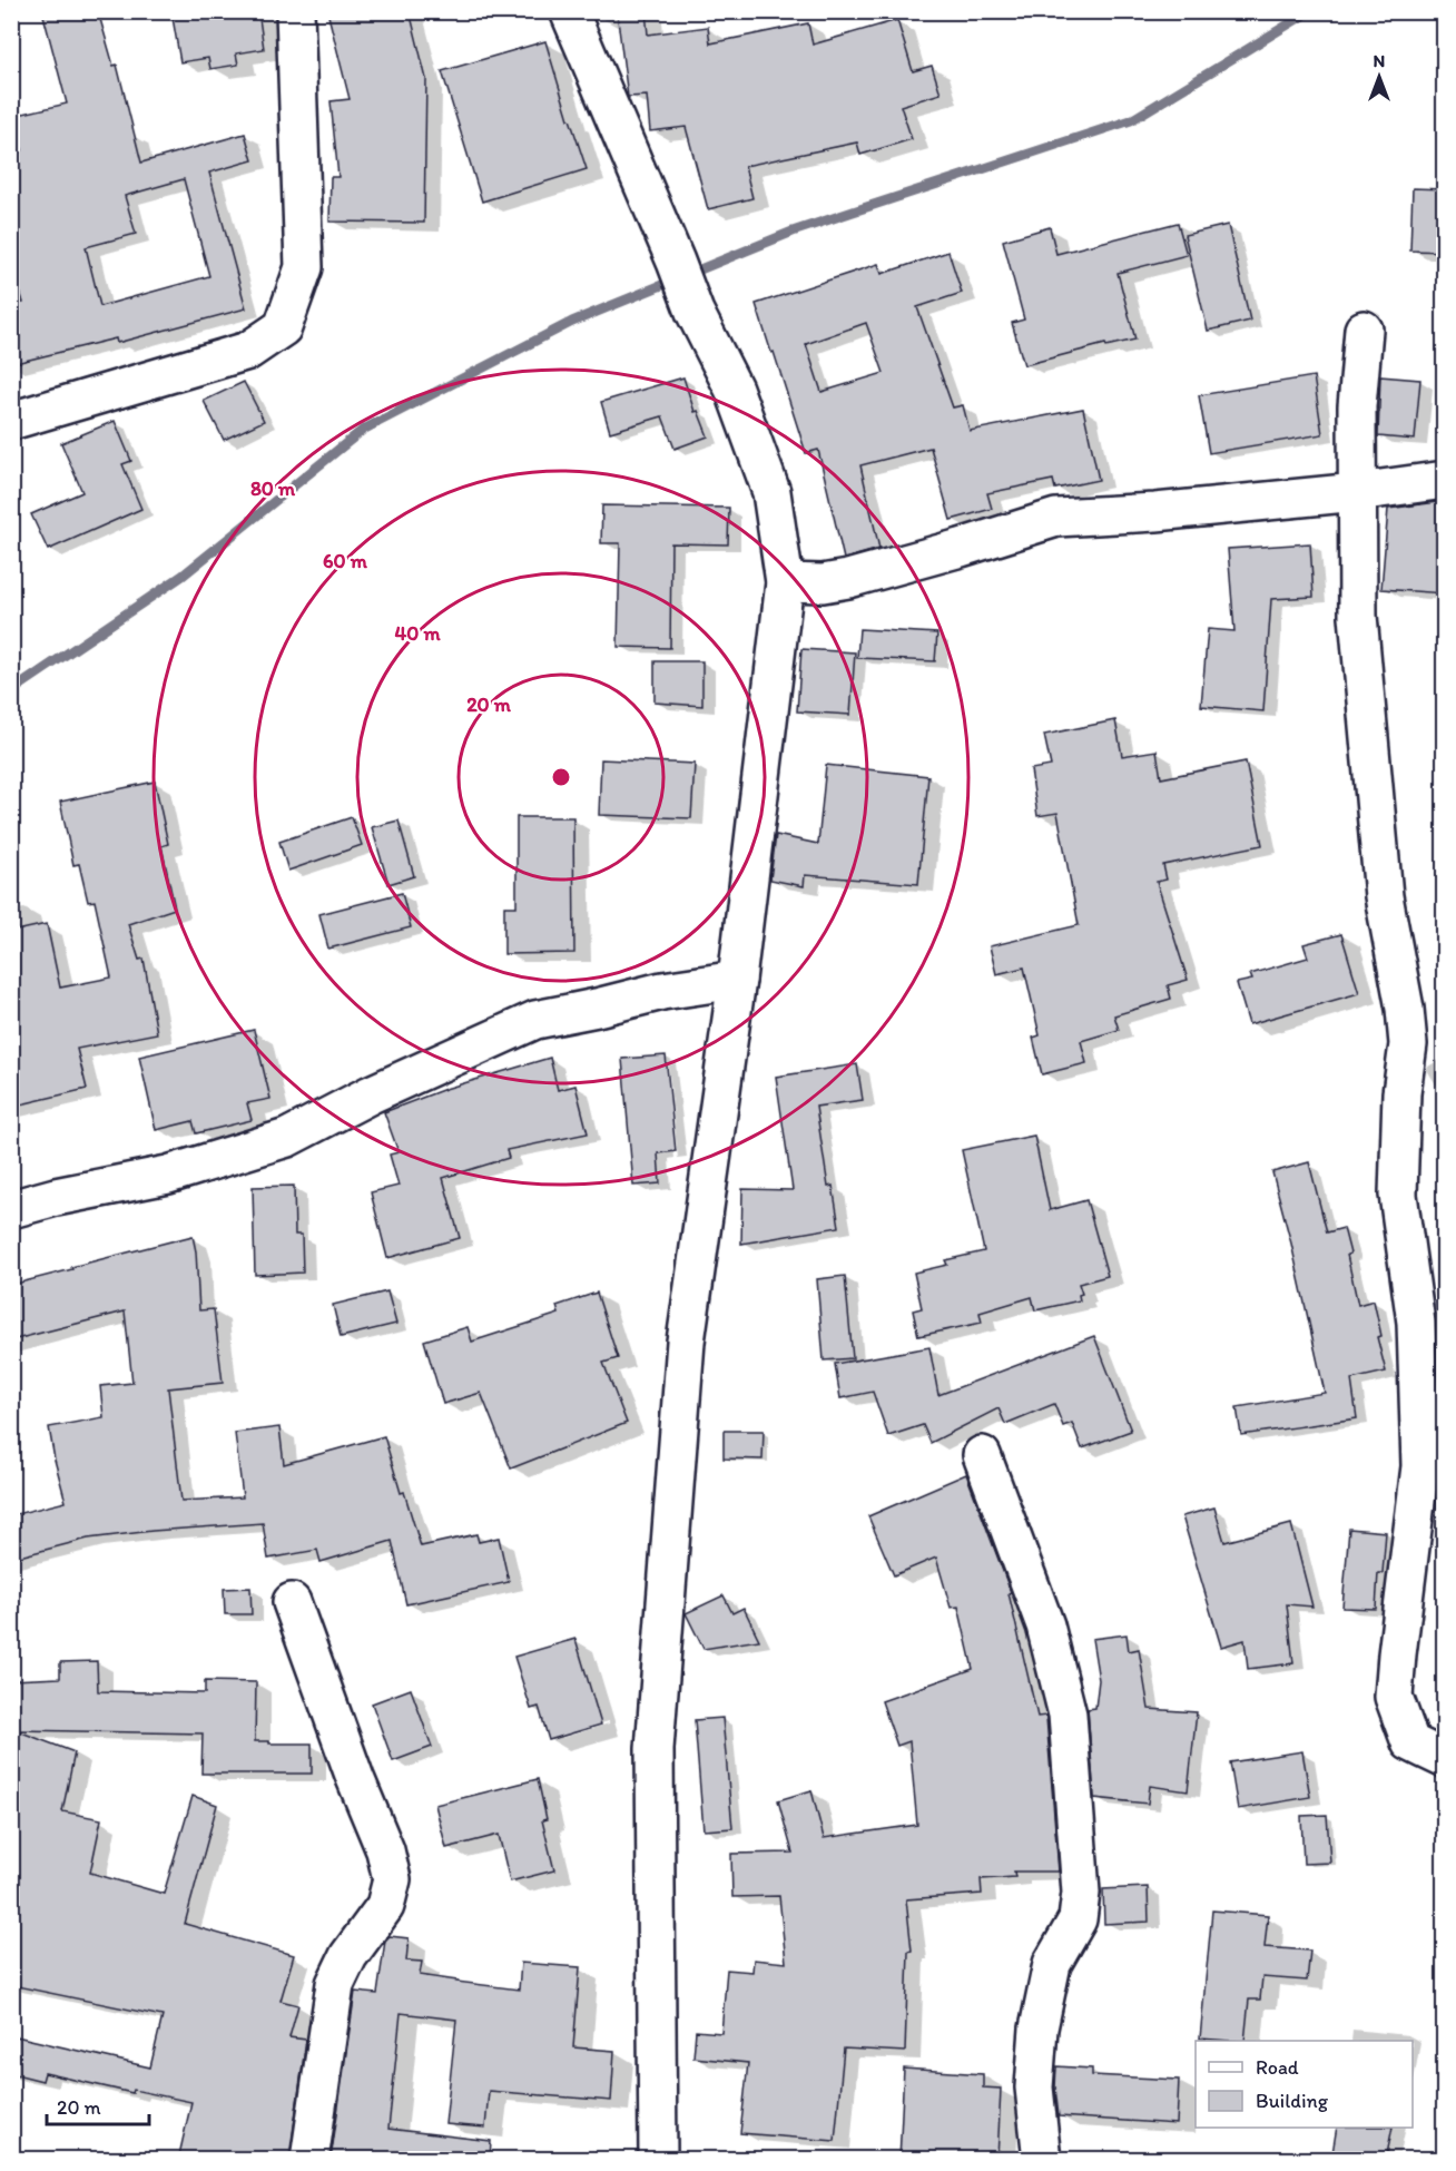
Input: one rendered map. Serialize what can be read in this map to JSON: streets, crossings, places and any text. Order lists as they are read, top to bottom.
{
  "legend": ["Road", "Building"],
  "scale_bar": "20 m",
  "north": "top",
  "rings": [
    "80 m",
    "60 m",
    "40 m",
    "20 m"
  ]
}
